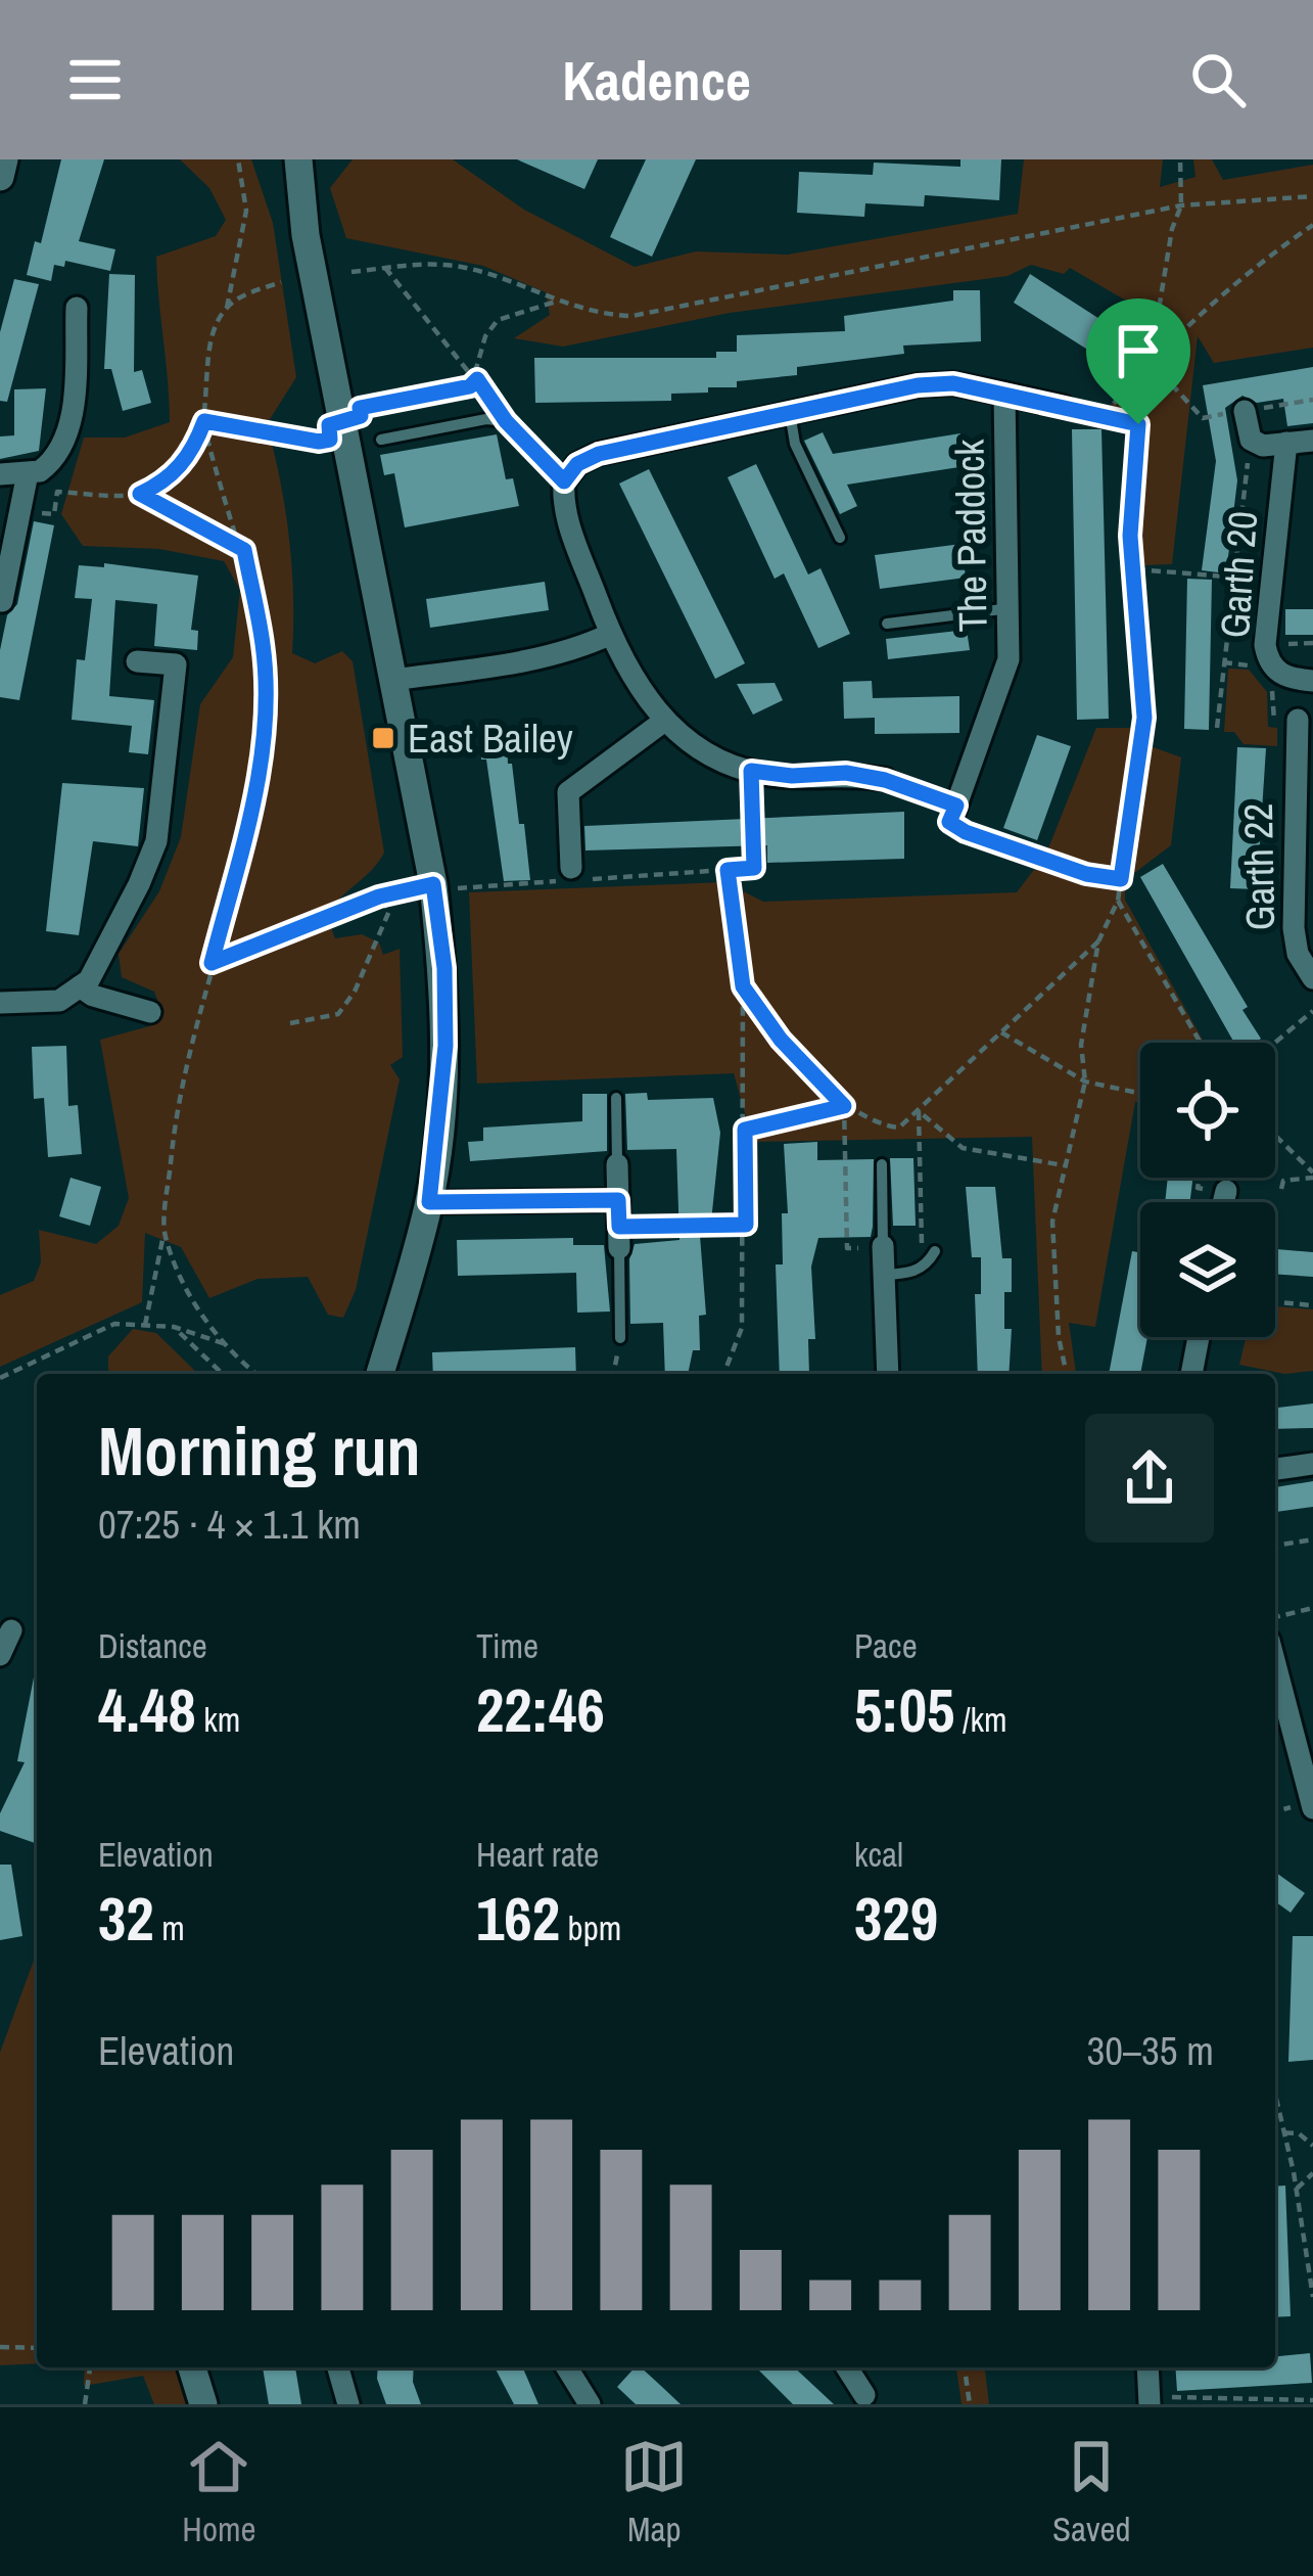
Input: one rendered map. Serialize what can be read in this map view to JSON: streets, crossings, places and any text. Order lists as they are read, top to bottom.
{
  "streets": {
    "street": ["The Paddock", "Garth 20", "Garth 22"]
  },
  "places": {
    "transit": ["East Bailey"]
  },
  "page": {
    "header": "Kadence",
    "heading": ["Morning run", "07:25 · 4 × 1.1 km"],
    "stats": [
      ["Distance", "4.48 km"],
      ["Time", "22:46"],
      ["Pace", "5:05 /km"],
      ["Elevation", "32 m"],
      ["Heart rate", "162 bpm"],
      ["kcal", "329"]
    ],
    "chart": ["Elevation", "30–35 m"],
    "tabs": ["Home", "Map", "Saved"]
  }
}
